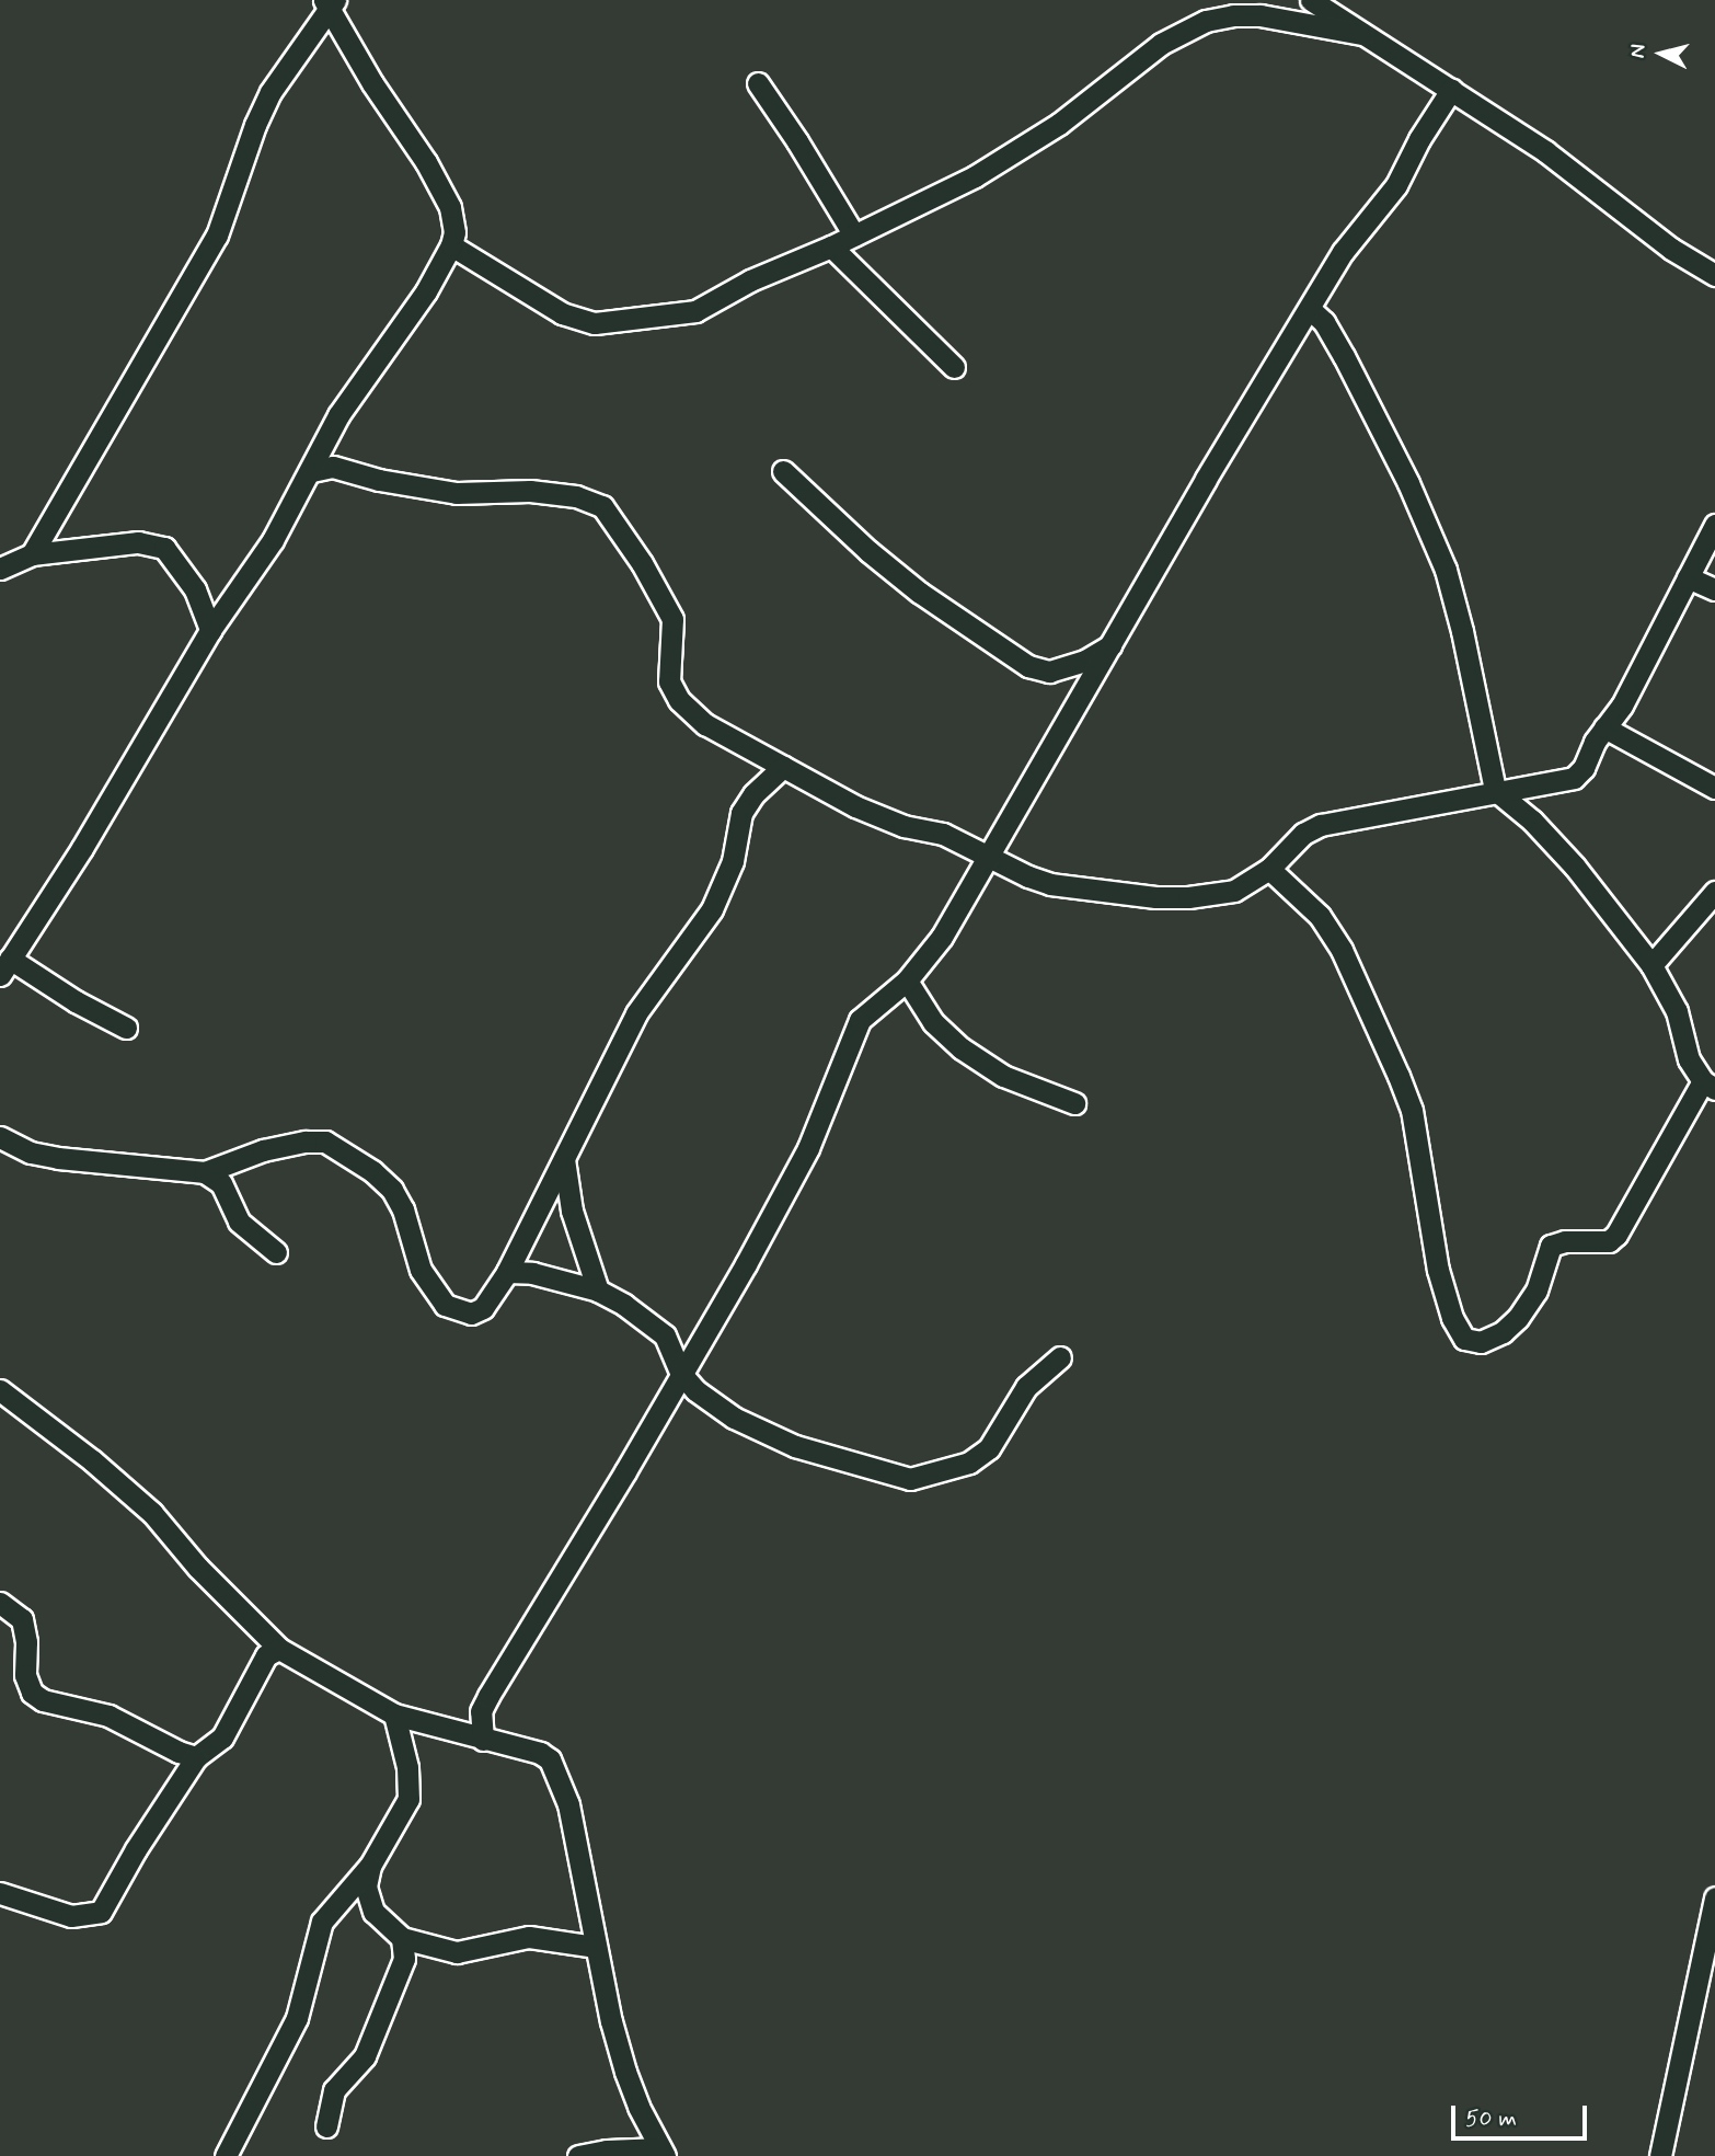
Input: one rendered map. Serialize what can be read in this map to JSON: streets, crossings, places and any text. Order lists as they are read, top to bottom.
{
  "scale_bar": "50 m",
  "north": "left"
}
